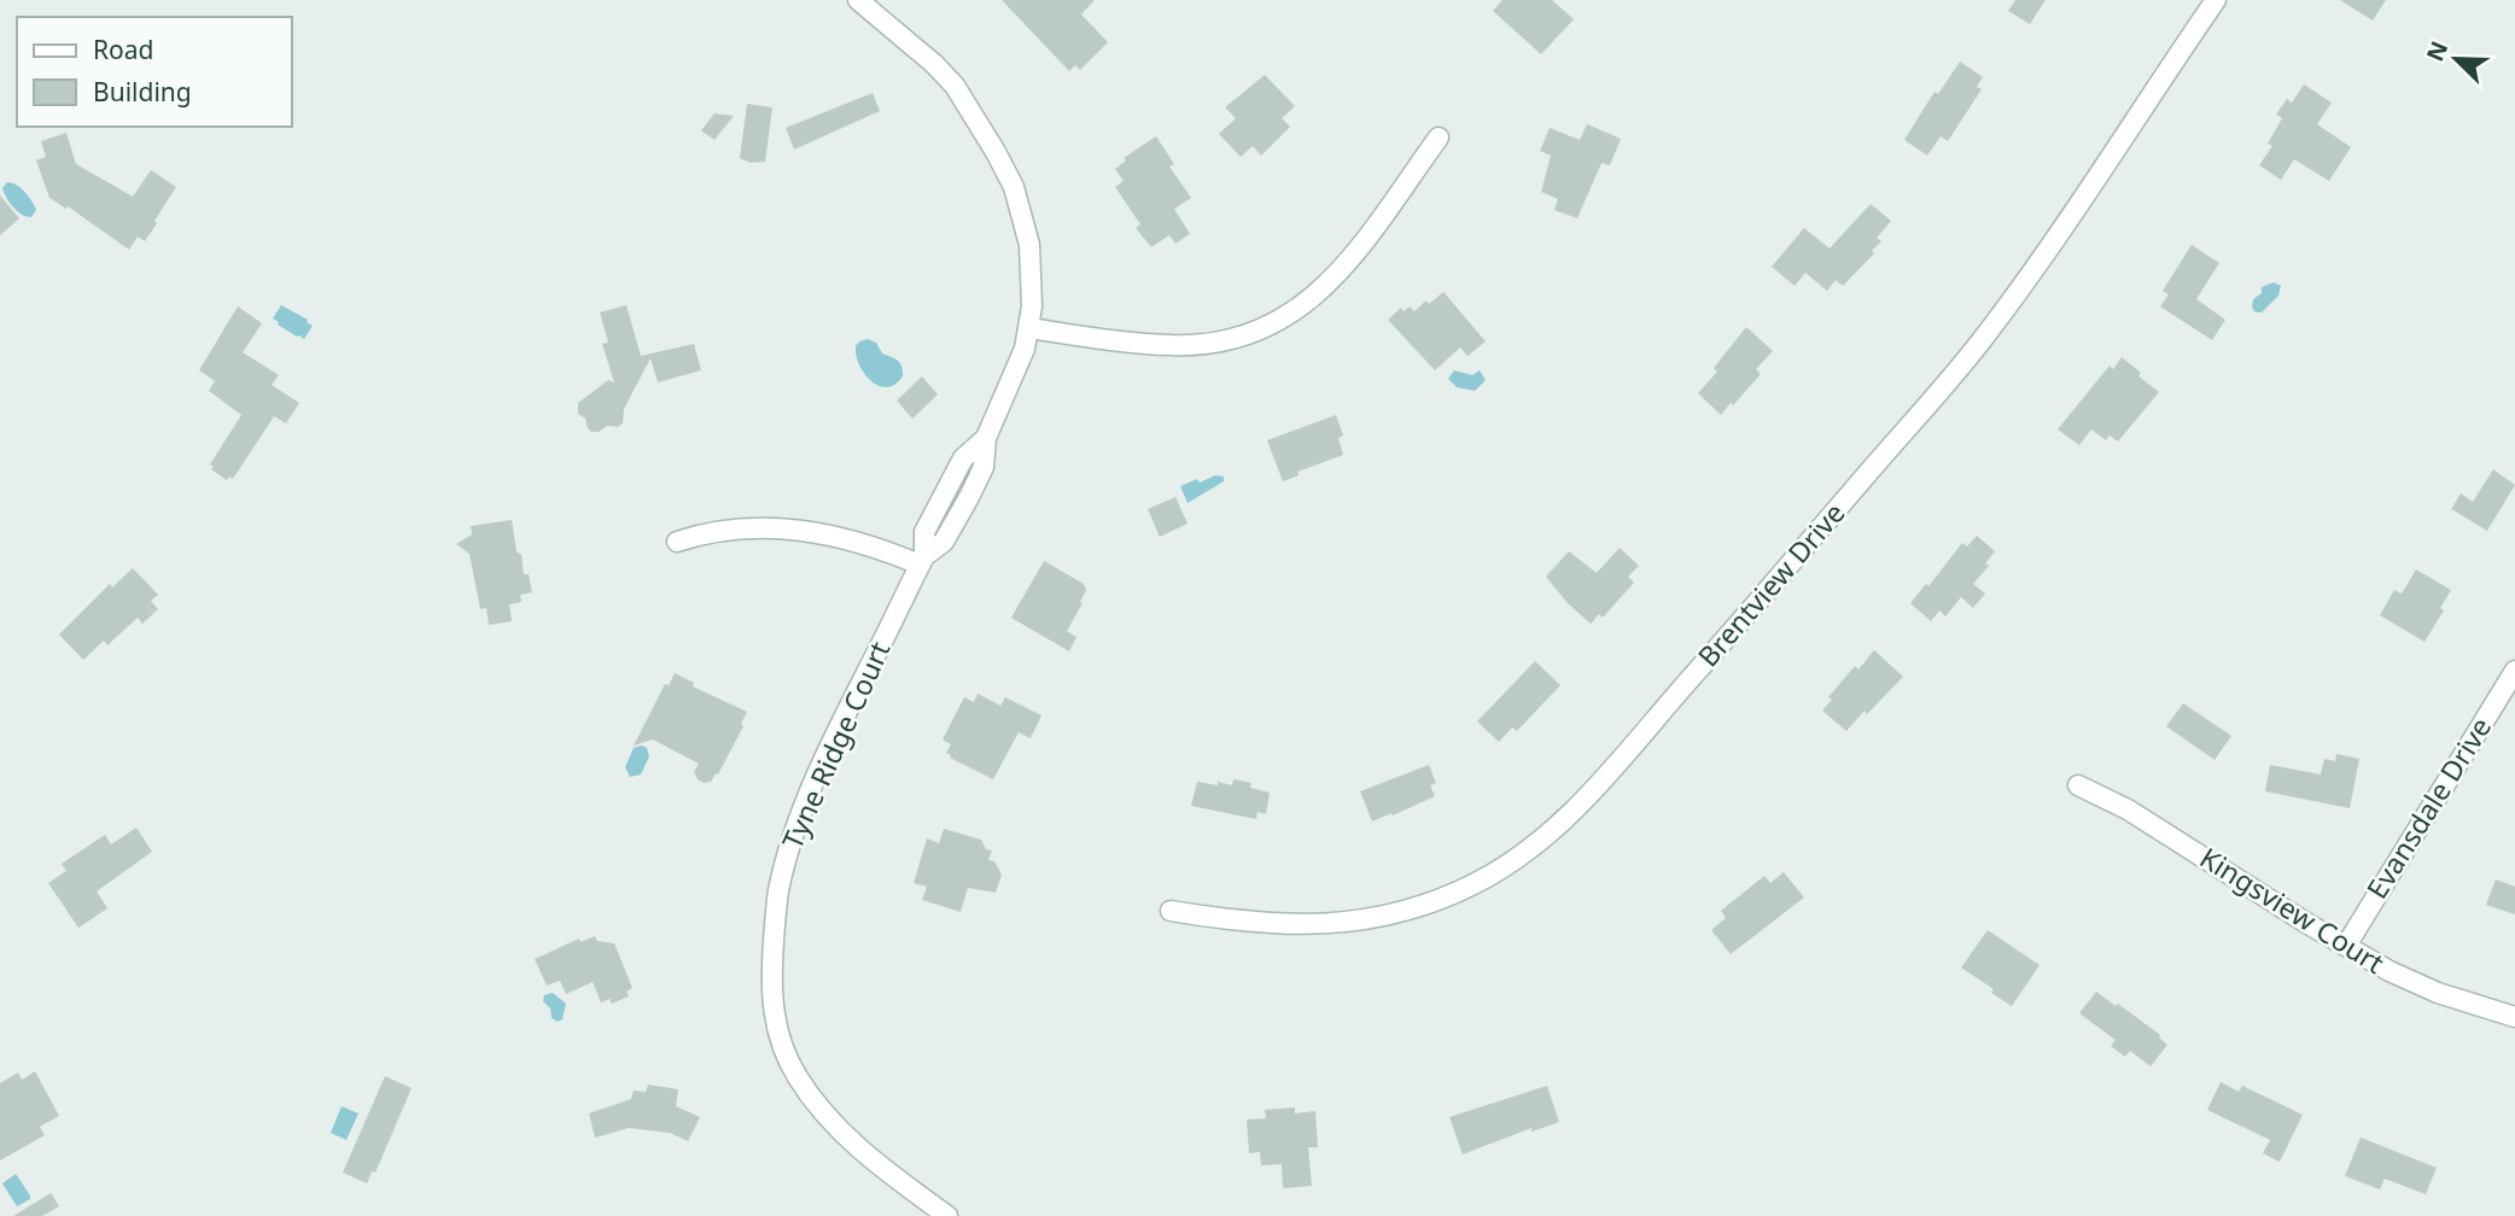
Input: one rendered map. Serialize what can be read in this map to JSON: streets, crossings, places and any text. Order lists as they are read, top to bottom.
{
  "streets": {
    "street": [
      "Brentview Drive",
      "Tyne Ridge Court",
      "Evansdale Drive",
      "Kingsview Court"
    ]
  },
  "crossings": [
    ["Evansdale Drive", "Kingsview Court"]
  ],
  "legend": ["Road", "Building"],
  "north": "top left"
}
